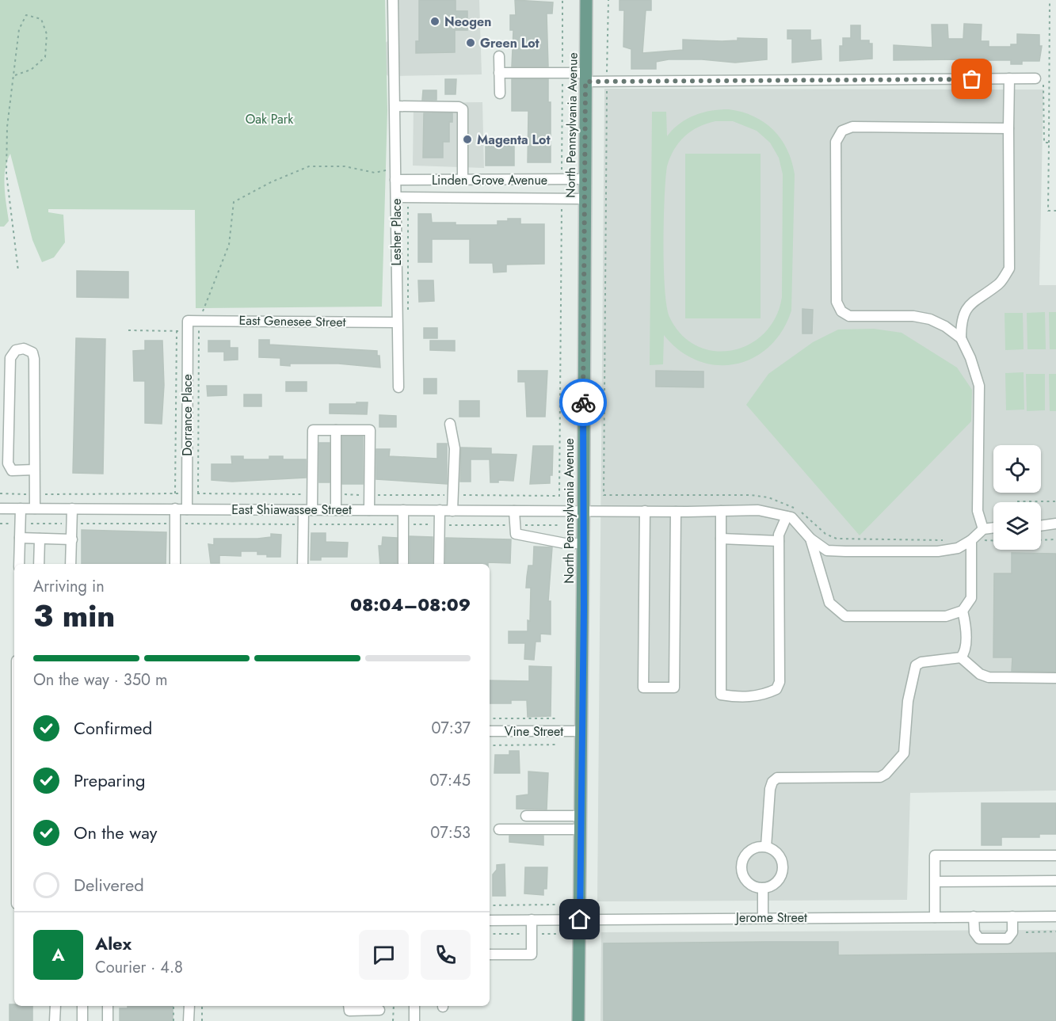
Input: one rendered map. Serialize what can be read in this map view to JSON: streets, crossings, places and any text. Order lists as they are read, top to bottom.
{
  "streets": {
    "main road": ["North Pennsylvania Avenue"],
    "street": [
      "Linden Grove Avenue",
      "Lesher Place",
      "East Genesee Street",
      "Dorrance Place",
      "East Shiawassee Street",
      "Vine Street",
      "Jerome Street"
    ]
  },
  "crossings": [
    ["North Pennsylvania Avenue", "Linden Grove Avenue"],
    ["North Pennsylvania Avenue", "East Shiawassee Street"],
    ["North Pennsylvania Avenue", "Vine Street"],
    ["North Pennsylvania Avenue", "Jerome Street"],
    ["Linden Grove Avenue", "Lesher Place"],
    ["Lesher Place", "East Genesee Street"],
    ["East Genesee Street", "Dorrance Place"],
    ["Dorrance Place", "East Shiawassee Street"]
  ],
  "parks": ["Oak Park"],
  "places": ["Neogen", "Green Lot", "Magenta Lot"],
  "page": {
    "heading": ["3 min", "Arriving in", "08:04–08:09"],
    "panel": ["Alex", "Courier · 4.8"],
    "bar": "On the way · 350 m",
    "list": [
      ["Confirmed", "07:37"],
      ["Preparing", "07:45"],
      ["On the way", "07:53"],
      "Delivered"
    ],
    "round": "A"
  }
}
